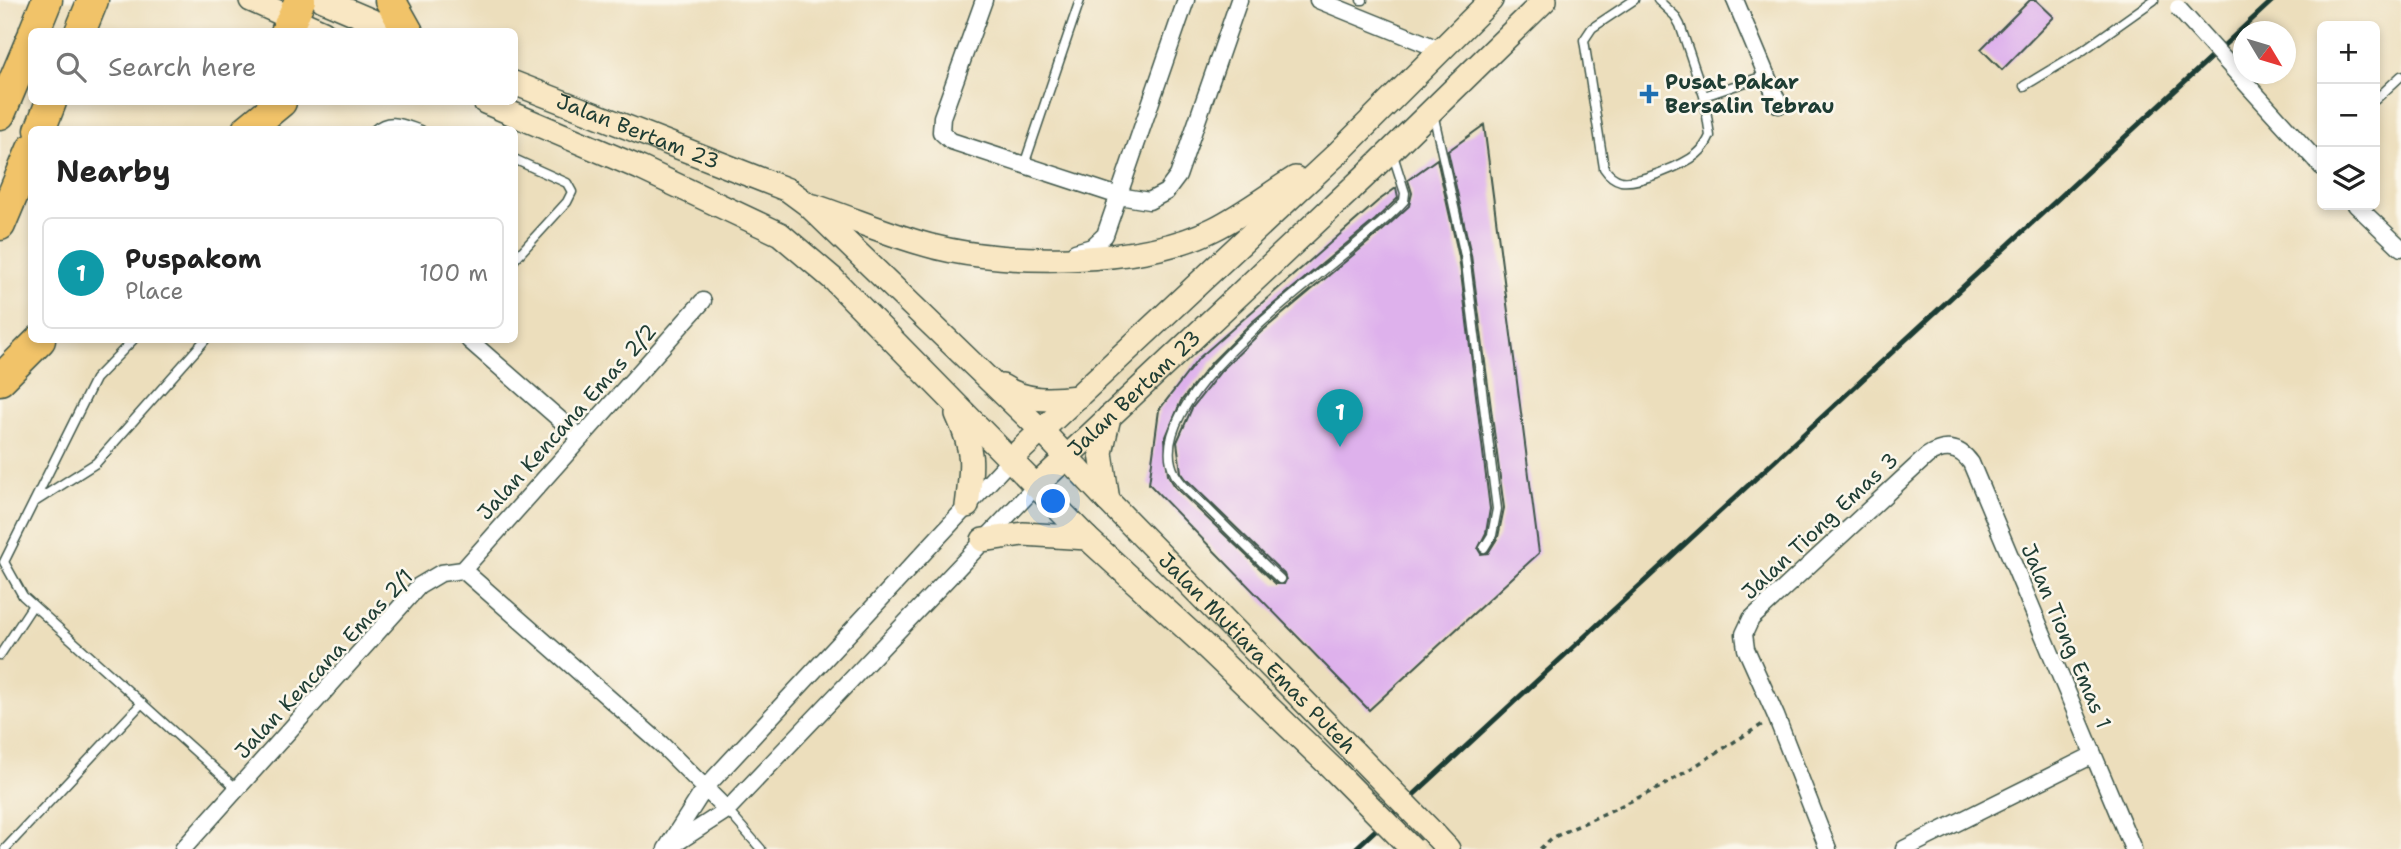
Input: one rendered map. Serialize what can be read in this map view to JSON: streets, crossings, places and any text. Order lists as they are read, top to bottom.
{
  "streets": {
    "street": [
      "Jalan Bertam 23",
      "Jalan Kencana Emas 2/2",
      "Jalan Tiong Emas 3",
      "Jalan Tiong Emas 1",
      "Jalan Mutiara Emas Puteh",
      "Jalan Kencana Emas 2/1"
    ]
  },
  "crossings": [
    ["Jalan Bertam 23", "Jalan Mutiara Emas Puteh"],
    ["Jalan Kencana Emas 2/2", "Jalan Kencana Emas 2/1"],
    ["Jalan Tiong Emas 3", "Jalan Tiong Emas 1"]
  ],
  "places": {
    "health": ["Pusat Pakar Bersalin Tebrau"]
  },
  "north": "bottom right",
  "page": {
    "map_buttons": ["+", "−"],
    "search": "Search here",
    "heading": "Nearby",
    "list": [
      {
        "mark": "1",
        "name": "Puspakom",
        "note": "Place",
        "value": "100 m"
      }
    ],
    "pins": "1"
  }
}
